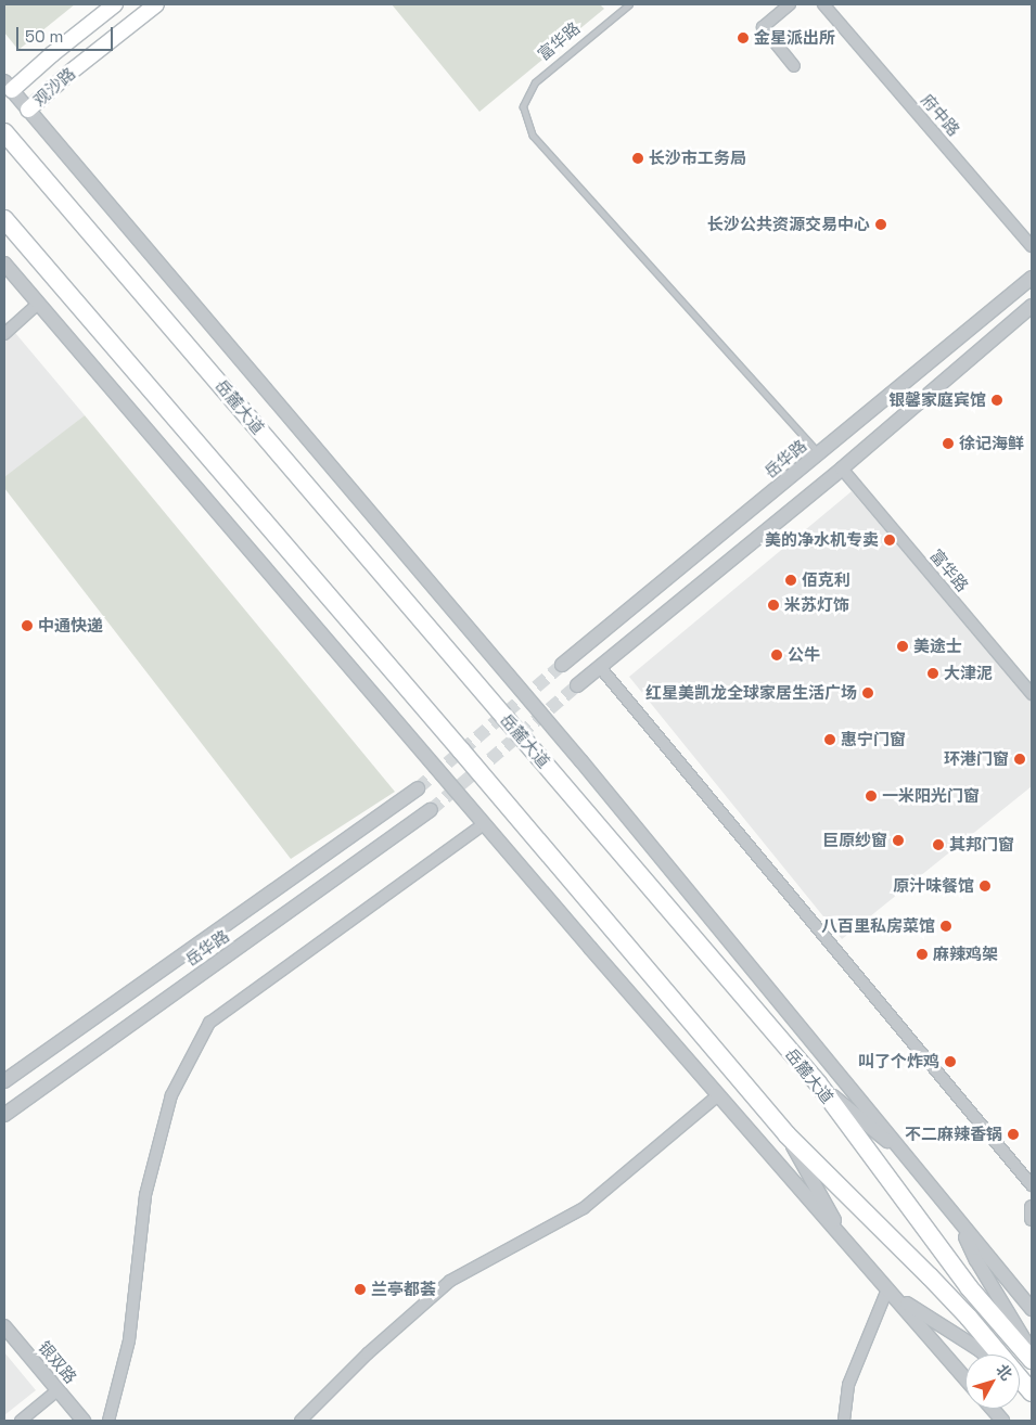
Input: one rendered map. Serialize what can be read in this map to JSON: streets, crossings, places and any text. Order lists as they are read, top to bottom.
{
  "streets": {
    "highway": ["岳麓大道"],
    "main road": ["观沙路"],
    "street": [
      "富华路",
      "府中路",
      "岳华路",
      "银双路"
    ]
  },
  "crossings": [
    ["富华路", "岳华路"]
  ],
  "places": [
    "金星派出所",
    "长沙市工务局",
    "长沙公共资源交易中心",
    "银馨家庭宾馆",
    "徐记海鲜",
    "美的净水机专卖",
    "佰克利",
    "米苏灯饰",
    "中通快递",
    "美途士",
    "公牛",
    "大津泥",
    "红星美凯龙全球家居生活广场",
    "惠宁门窗",
    "环港门窗",
    "一米阳光门窗",
    "巨原纱窗",
    "其邦门窗",
    "原汁味餐馆",
    "八百里私房菜馆",
    "麻辣鸡架",
    "叫了个炸鸡",
    "不二麻辣香锅",
    "兰亭都荟"
  ],
  "scale_bar": "50 m",
  "north": "top right"
}
